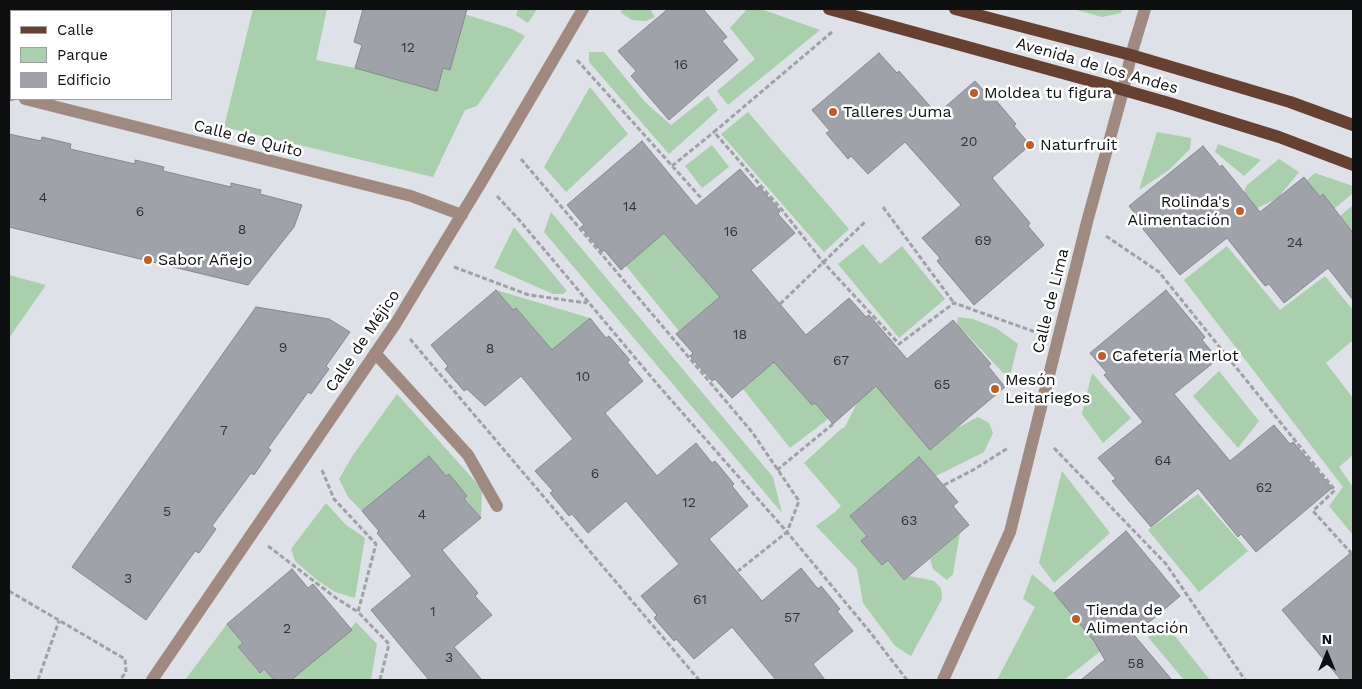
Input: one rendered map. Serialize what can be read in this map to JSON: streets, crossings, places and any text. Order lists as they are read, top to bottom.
{
  "streets": {
    "main road": ["Avenida de los Andes"],
    "street": ["Calle de Quito", "Calle de Lima", "Calle de Méjico"]
  },
  "crossings": [
    ["Avenida de los Andes", "Calle de Lima"],
    ["Calle de Quito", "Calle de Méjico"]
  ],
  "places": [
    "Moldea tu figura",
    "Talleres Juma",
    "Naturfruit",
    "Rolinda's Alimentación",
    "Sabor Añejo",
    "Cafetería Merlot",
    "Mesón Leitariegos",
    "Tienda de Alimentación"
  ],
  "house_numbers": [
    "12",
    "16",
    "20",
    "4",
    "14",
    "6",
    "8",
    "16",
    "69",
    "24",
    "18",
    "9",
    "8",
    "67",
    "10",
    "65",
    "7",
    "64",
    "6",
    "62",
    "12",
    "5",
    "4",
    "63",
    "3",
    "61",
    "1",
    "57",
    "2",
    "3",
    "58"
  ],
  "legend": ["Calle", "Parque", "Edificio"],
  "north": "top"
}
